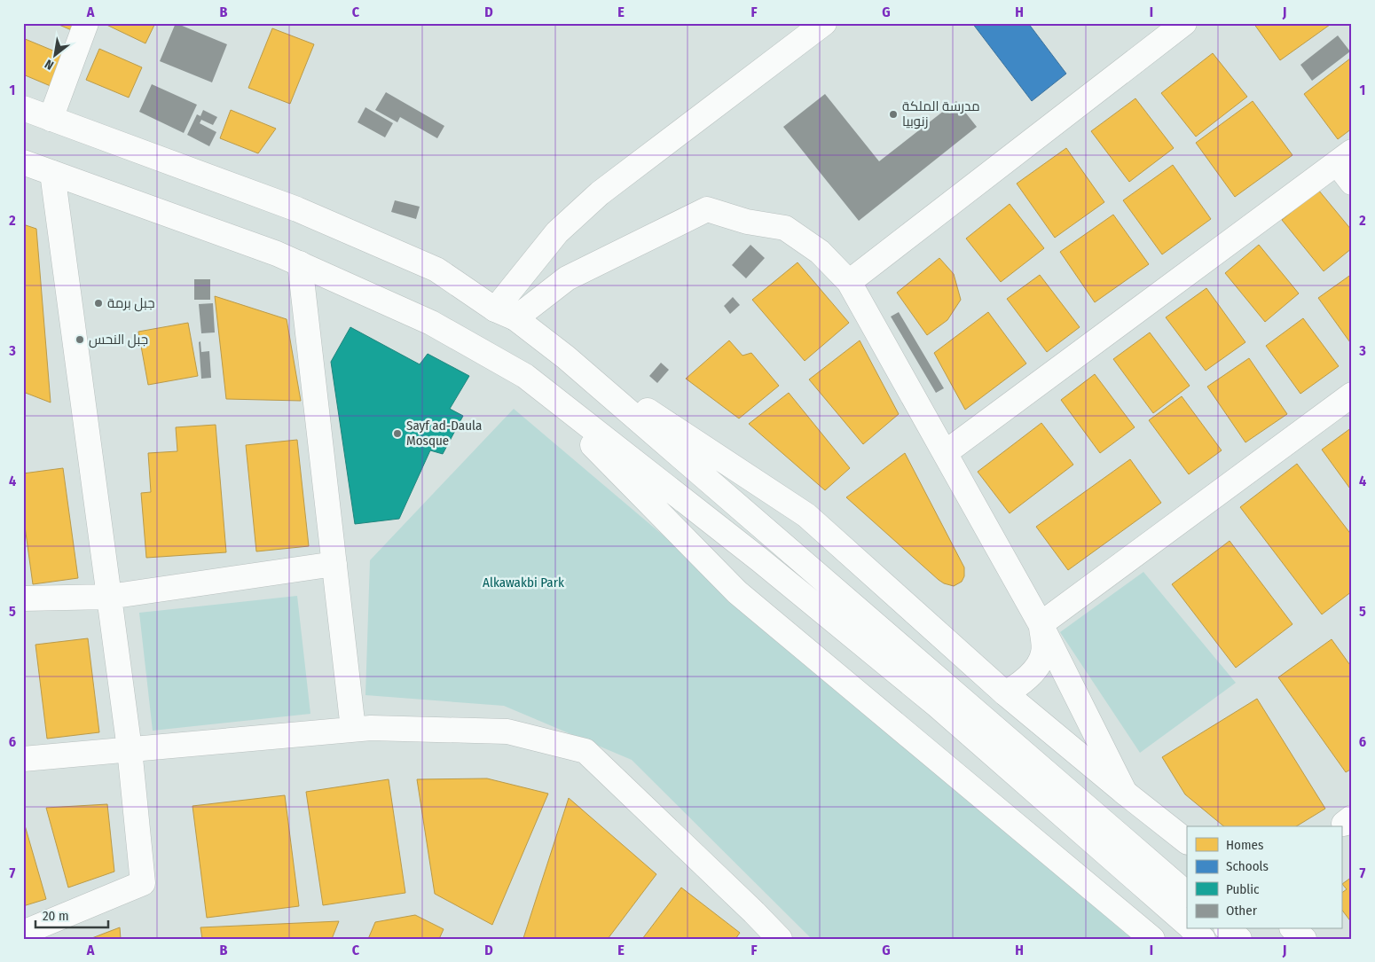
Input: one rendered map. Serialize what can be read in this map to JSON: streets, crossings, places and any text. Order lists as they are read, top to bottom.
{
  "parks": ["Alkawakbi Park"],
  "places": [
    "مدرسة الملكة زنوبيا",
    "جبل برمة",
    "جبل النحس",
    "Sayf ad-Daula Mosque"
  ],
  "legend": [
    "Homes",
    "Schools",
    "Public",
    "Other"
  ],
  "scale_bar": "20 m",
  "north": "bottom left",
  "grid": {
    "columns": [
      "A",
      "B",
      "C",
      "D",
      "E",
      "F",
      "G",
      "H",
      "I",
      "J"
    ],
    "rows": [
      "1",
      "2",
      "3",
      "4",
      "5",
      "6",
      "7"
    ]
  }
}
